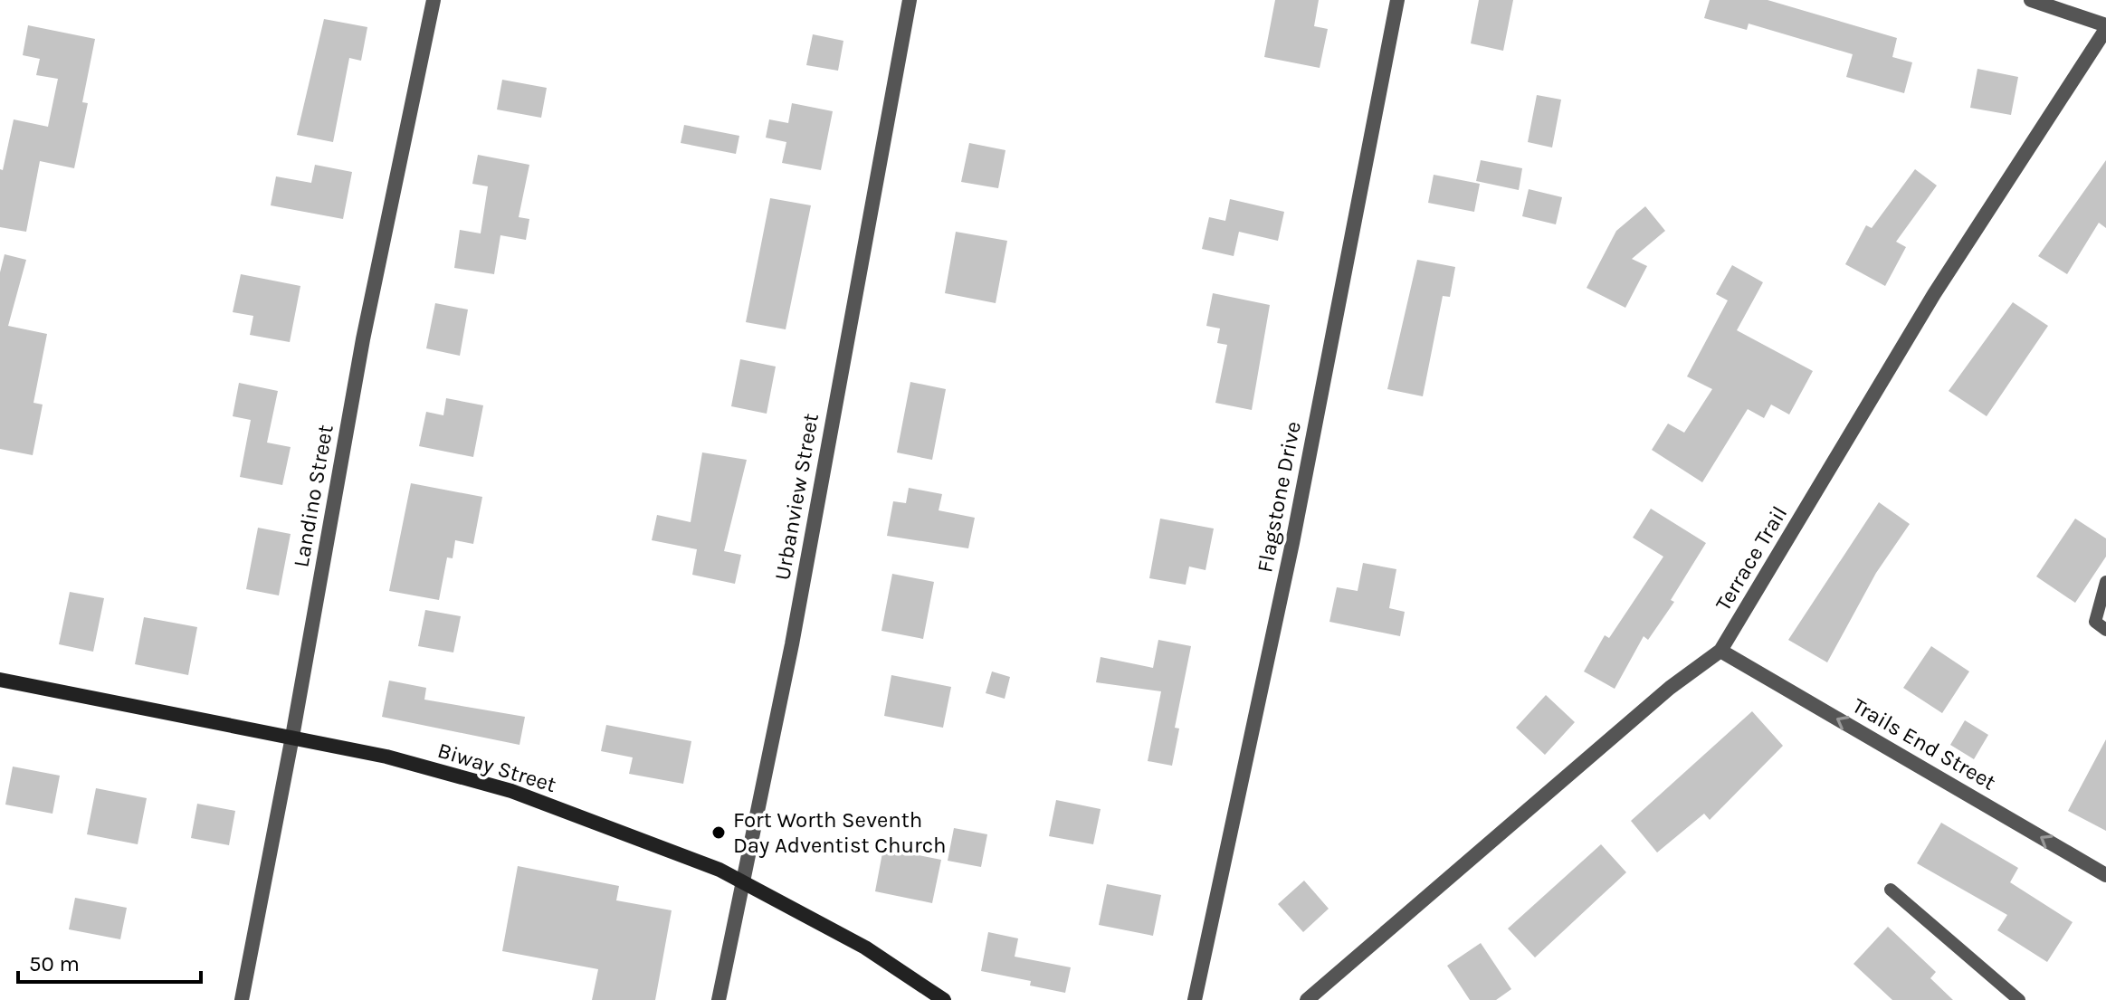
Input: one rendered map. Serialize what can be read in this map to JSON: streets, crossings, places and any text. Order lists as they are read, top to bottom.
{
  "streets": {
    "street": [
      "Landino Street",
      "Urbanview Street",
      "Flagstone Drive",
      "Terrace Trail",
      "Trails End Street",
      "Biway Street"
    ]
  },
  "crossings": [
    ["Landino Street", "Biway Street"],
    ["Urbanview Street", "Biway Street"],
    ["Terrace Trail", "Trails End Street"]
  ],
  "one_way": ["Trails End Street"],
  "places": ["Fort Worth Seventh Day Adventist Church"],
  "scale_bar": "50 m"
}
